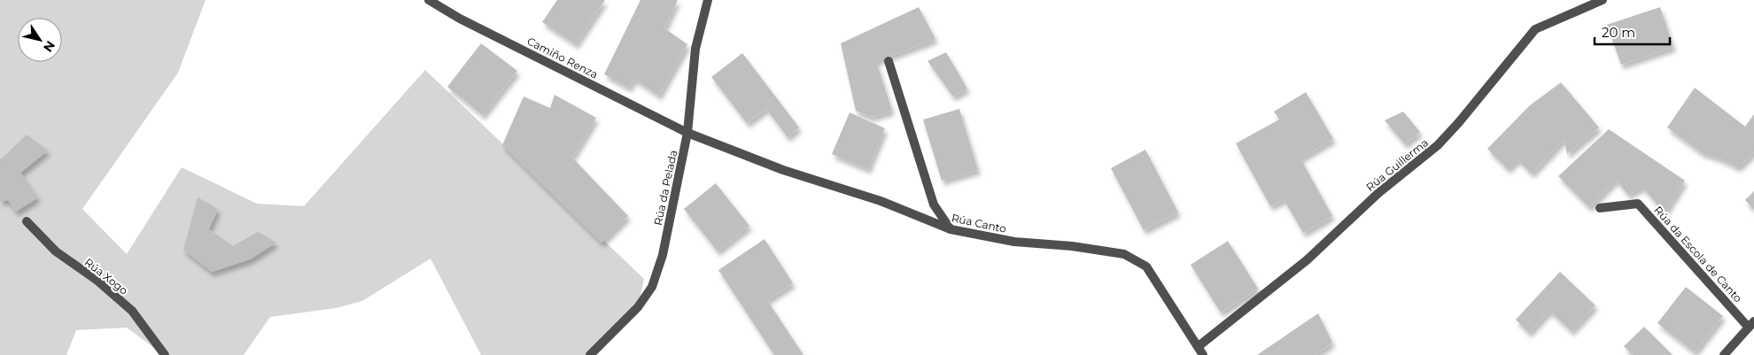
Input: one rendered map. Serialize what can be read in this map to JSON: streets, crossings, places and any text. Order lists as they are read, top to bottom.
{
  "streets": {
    "street": [
      "Camiño Renza",
      "Rúa Guillerma",
      "Rúa da Pelada",
      "Rúa Canto",
      "Rúa da Escola de Canto",
      "Rúa Xogo"
    ]
  },
  "crossings": [
    ["Camiño Renza", "Rúa da Pelada"],
    ["Camiño Renza", "Rúa Canto"],
    ["Rúa Guillerma", "Rúa Canto"],
    ["Rúa da Pelada", "Rúa Canto"]
  ],
  "scale_bar": "20 m",
  "north": "bottom right"
}
